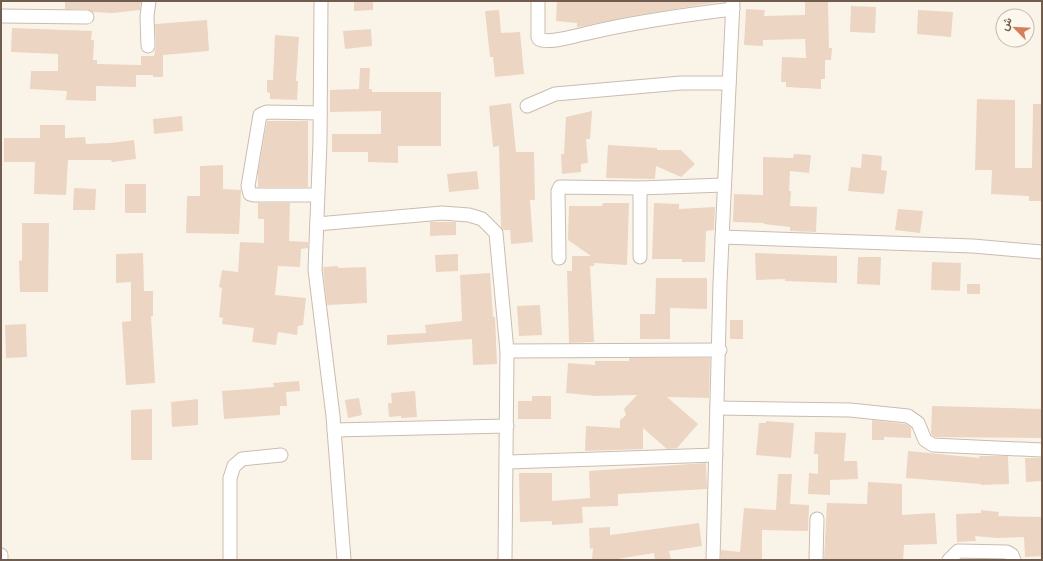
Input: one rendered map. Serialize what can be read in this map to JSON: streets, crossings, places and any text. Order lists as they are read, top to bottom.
{
  "north": "top left"
}
